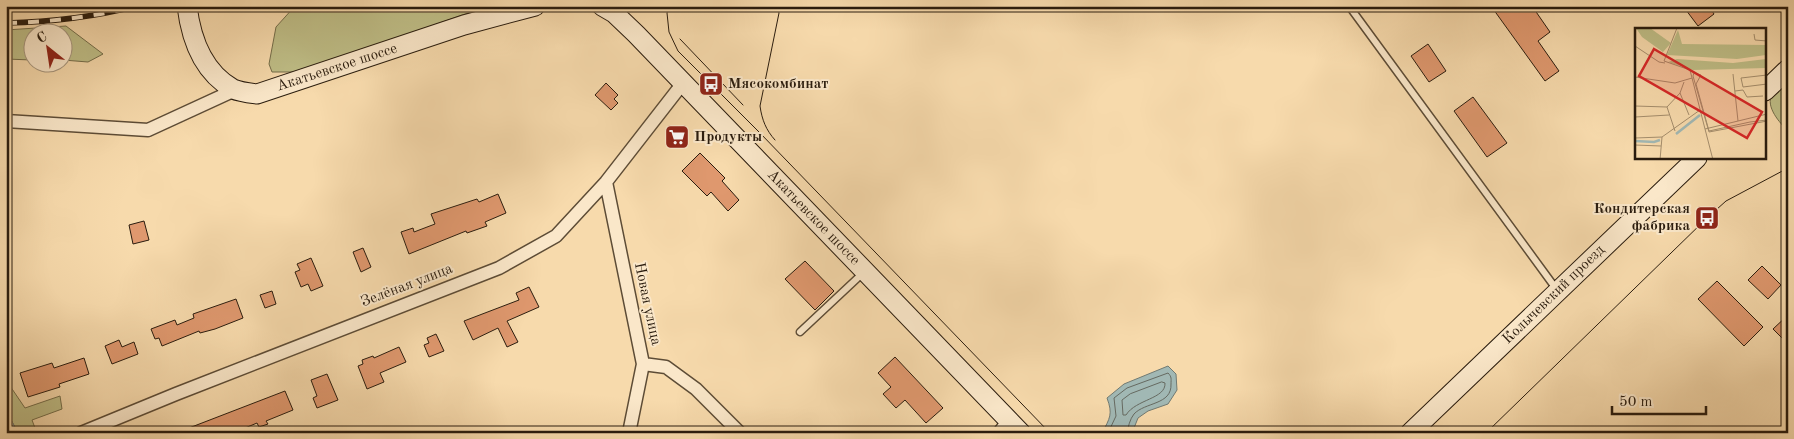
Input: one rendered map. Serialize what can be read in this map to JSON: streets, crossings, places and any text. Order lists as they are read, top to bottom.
{
  "streets": {
    "main road": ["Акатьевское шоссе", "Колычевский проезд"],
    "street": ["Зелёная улица", "Новая улица"]
  },
  "crossings": [
    ["Акатьевское шоссе", "Зелёная улица"],
    ["Зелёная улица", "Новая улица"]
  ],
  "places": {
    "bus stop": ["Мясокомбинат", "Кондитерская фабрика"],
    "supermarket": ["Продукты"]
  },
  "scale_bar": "50 m",
  "north": "top left"
}
